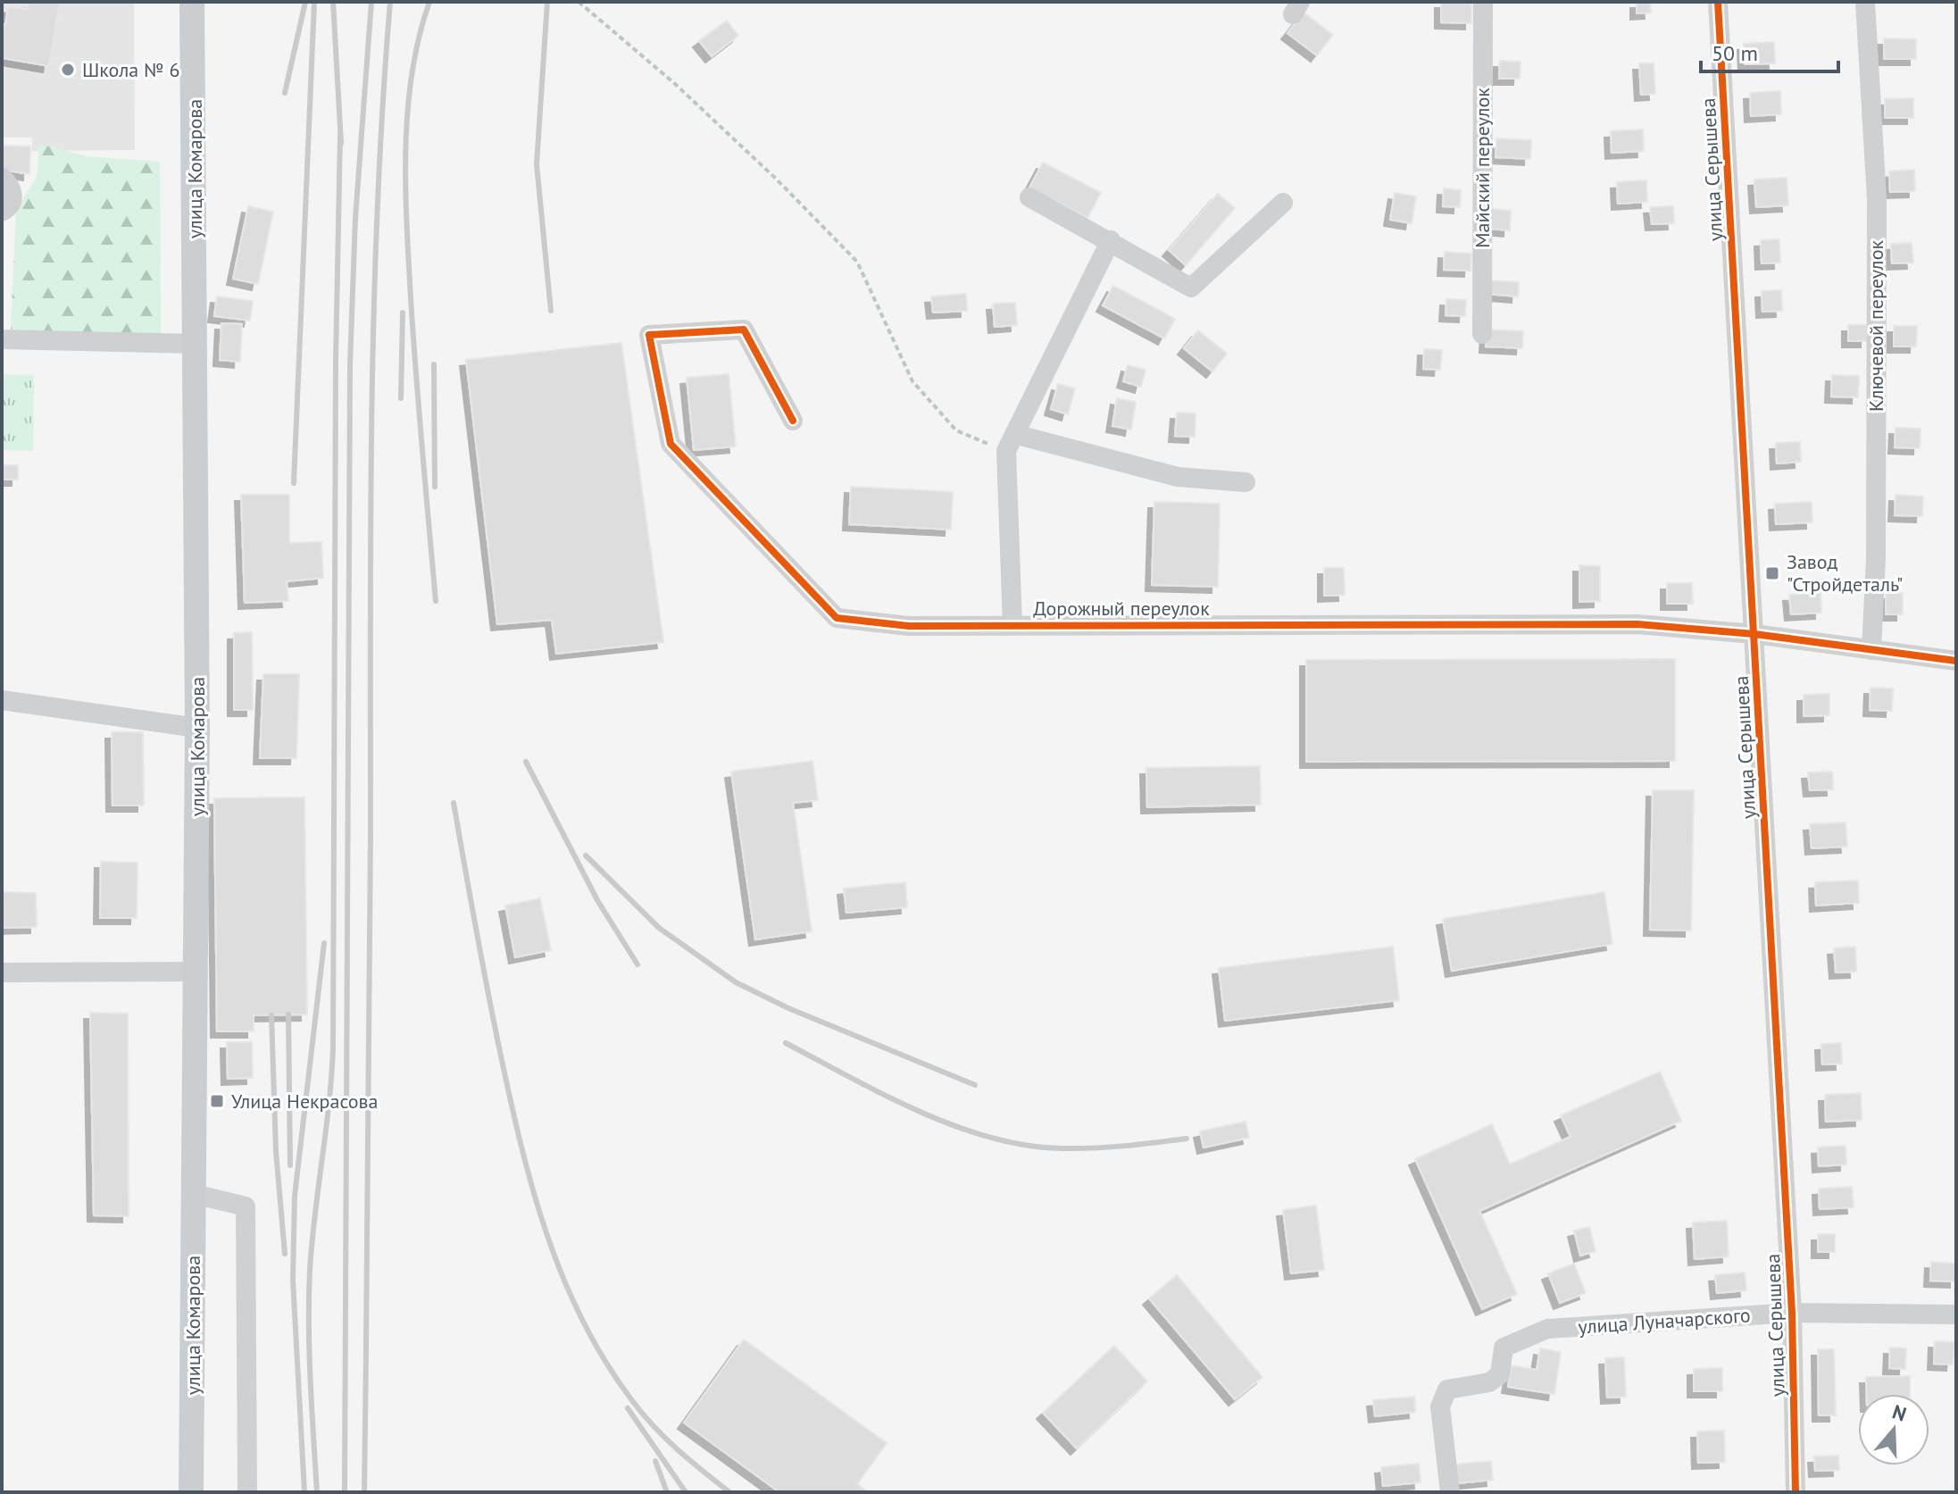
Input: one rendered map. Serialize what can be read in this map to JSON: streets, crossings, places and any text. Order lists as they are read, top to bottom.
{
  "streets": {
    "main road": ["улица Комарова"],
    "street": [
      "Майский переулок",
      "улица Серышева",
      "Ключевой переулок",
      "Дорожный переулок",
      "улица Луначарского"
    ]
  },
  "crossings": [
    ["улица Серышева", "Дорожный переулок"],
    ["улица Серышева", "улица Луначарского"],
    ["Ключевой переулок", "Дорожный переулок"]
  ],
  "places": {
    "other": ["Школа № 6"],
    "transit": ["Завод \"Стройдеталь\"", "Улица Некрасова"]
  },
  "scale_bar": "50 m",
  "north": "top"
}
